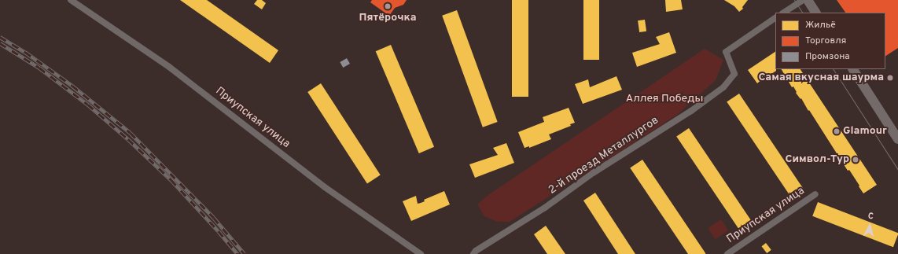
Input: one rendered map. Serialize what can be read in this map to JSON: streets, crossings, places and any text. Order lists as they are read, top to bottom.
{
  "streets": {
    "street": ["Приупская улица", "2-й проезд Металлургов"]
  },
  "parks": ["Аллея Победы"],
  "places": [
    "Пятёрочка",
    "Самая вкусная шаурма",
    "Glamour",
    "Символ-Тур"
  ],
  "legend": ["Жильё", "Торговля", "Промзона"],
  "north": "top"
}
